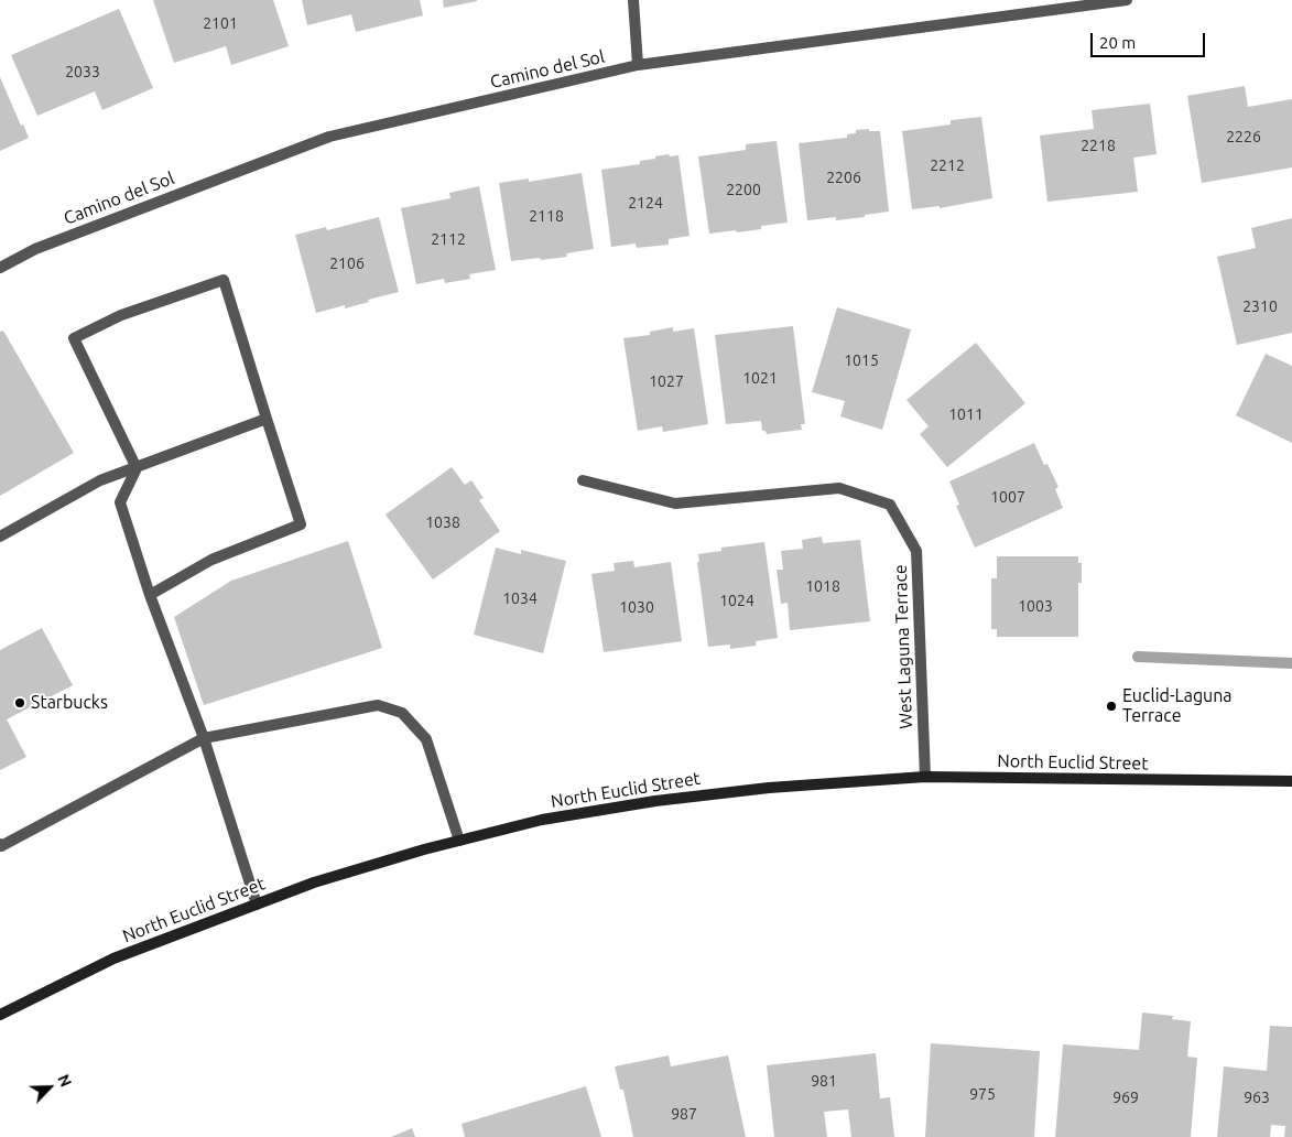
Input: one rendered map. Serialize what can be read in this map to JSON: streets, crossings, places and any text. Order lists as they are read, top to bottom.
{
  "streets": {
    "main road": ["North Euclid Street"],
    "street": ["Camino del Sol", "West Laguna Terrace"]
  },
  "crossings": [
    ["West Laguna Terrace", "North Euclid Street"]
  ],
  "places": ["Starbucks", "Euclid-Laguna Terrace"],
  "house_numbers": [
    "2101",
    "2033",
    "2226",
    "2218",
    "2212",
    "2206",
    "2200",
    "2124",
    "2118",
    "2112",
    "2106",
    "2310",
    "1015",
    "1021",
    "1027",
    "1011",
    "1007",
    "1038",
    "1018",
    "1034",
    "1024",
    "1003",
    "1030",
    "981",
    "975",
    "969",
    "963",
    "987"
  ],
  "scale_bar": "20 m",
  "north": "top right"
}
